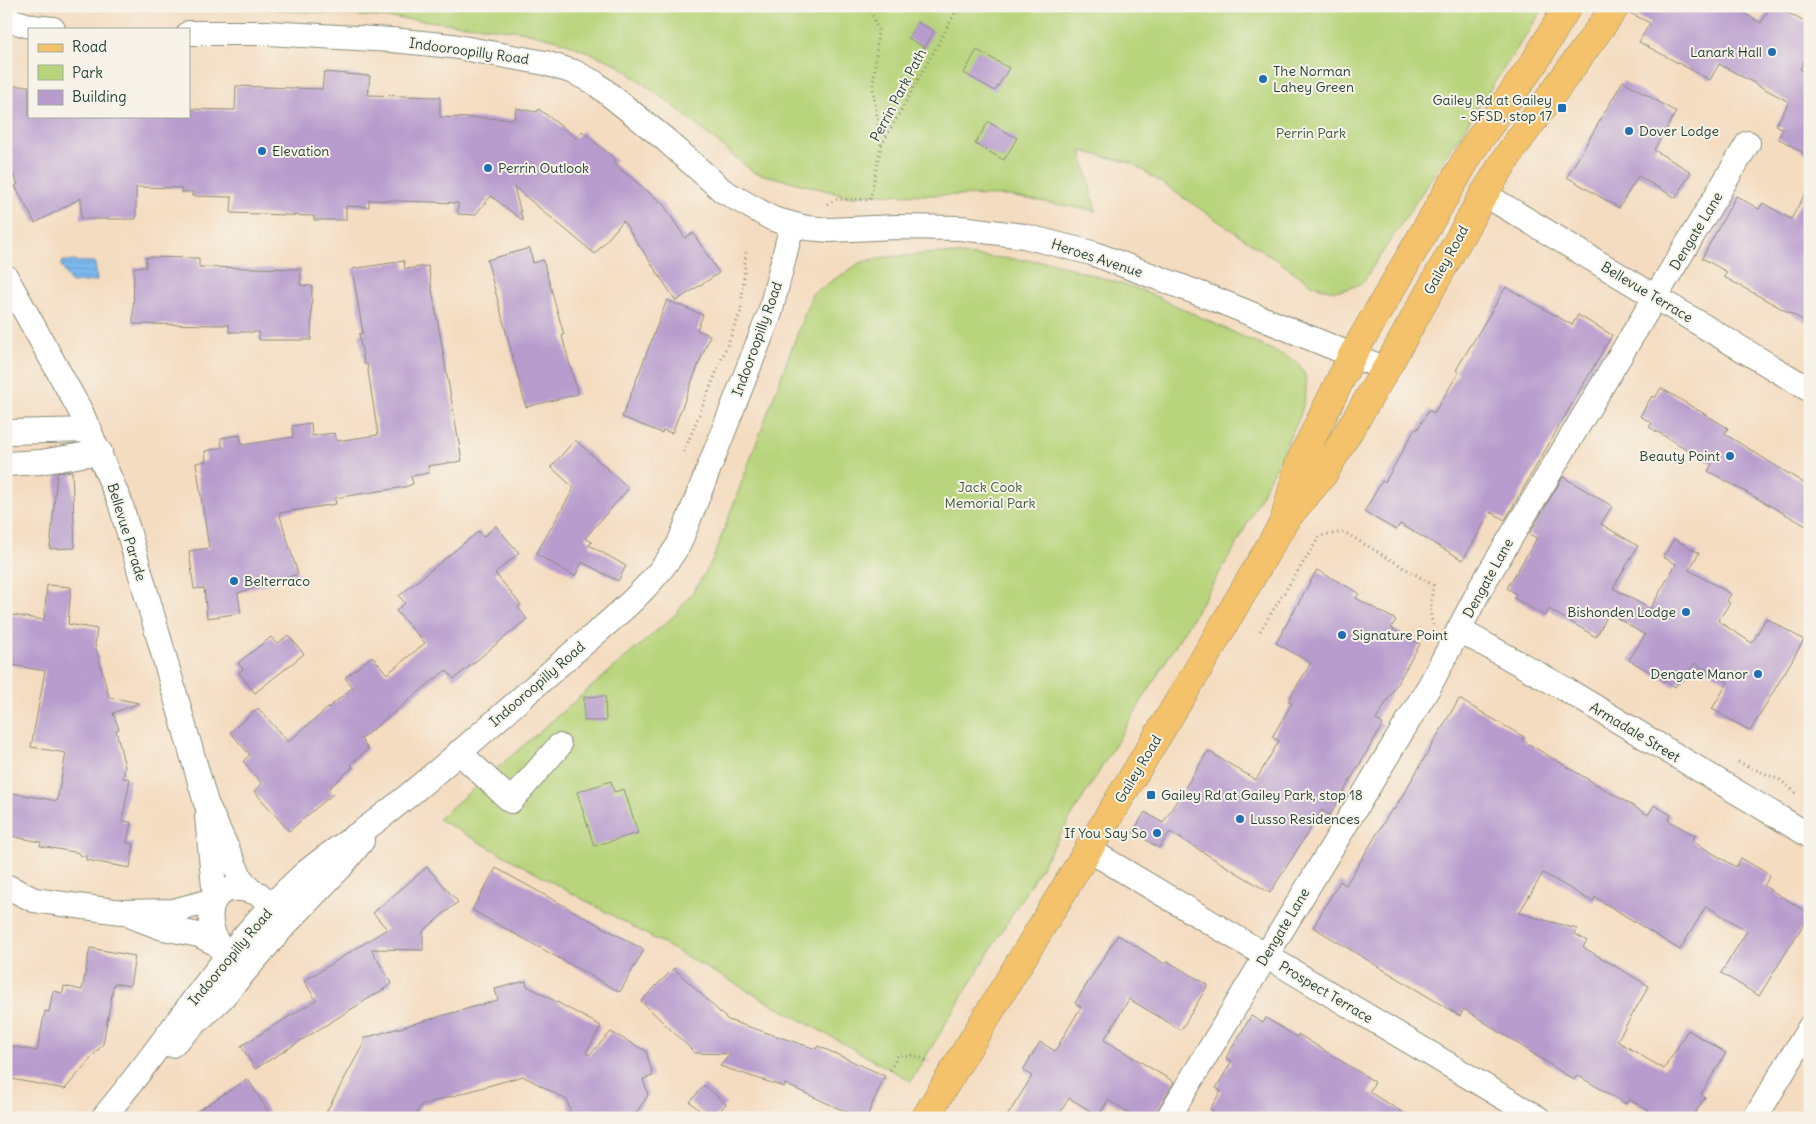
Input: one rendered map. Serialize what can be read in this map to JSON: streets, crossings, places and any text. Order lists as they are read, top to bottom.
{
  "streets": {
    "main road": ["Gailey Road"],
    "street": [
      "Indooroopilly Road",
      "Dengate Lane",
      "Heroes Avenue",
      "Bellevue Terrace",
      "Bellevue Parade",
      "Armadale Street",
      "Prospect Terrace"
    ],
    "path": ["Perrin Park Path"]
  },
  "crossings": [
    ["Indooroopilly Road", "Heroes Avenue"],
    ["Indooroopilly Road", "Bellevue Parade"],
    ["Dengate Lane", "Bellevue Terrace"],
    ["Dengate Lane", "Armadale Street"],
    ["Dengate Lane", "Prospect Terrace"],
    ["Heroes Avenue", "Gailey Road"],
    ["Gailey Road", "Bellevue Terrace"],
    ["Gailey Road", "Prospect Terrace"]
  ],
  "parks": ["Perrin Park", "Jack Cook Memorial Park"],
  "places": {
    "other": [
      "Lanark Hall",
      "The Norman Lahey Green",
      "Dover Lodge",
      "Elevation",
      "Perrin Outlook",
      "Beauty Point",
      "Belterraco",
      "Bishonden Lodge",
      "Signature Point",
      "Dengate Manor",
      "Lusso Residences",
      "If You Say So"
    ],
    "transit": ["Gailey Rd at Gailey - SFSD, stop 17", "Gailey Rd at Gailey Park, stop 18"]
  },
  "legend": ["Road", "Park", "Building"]
}
